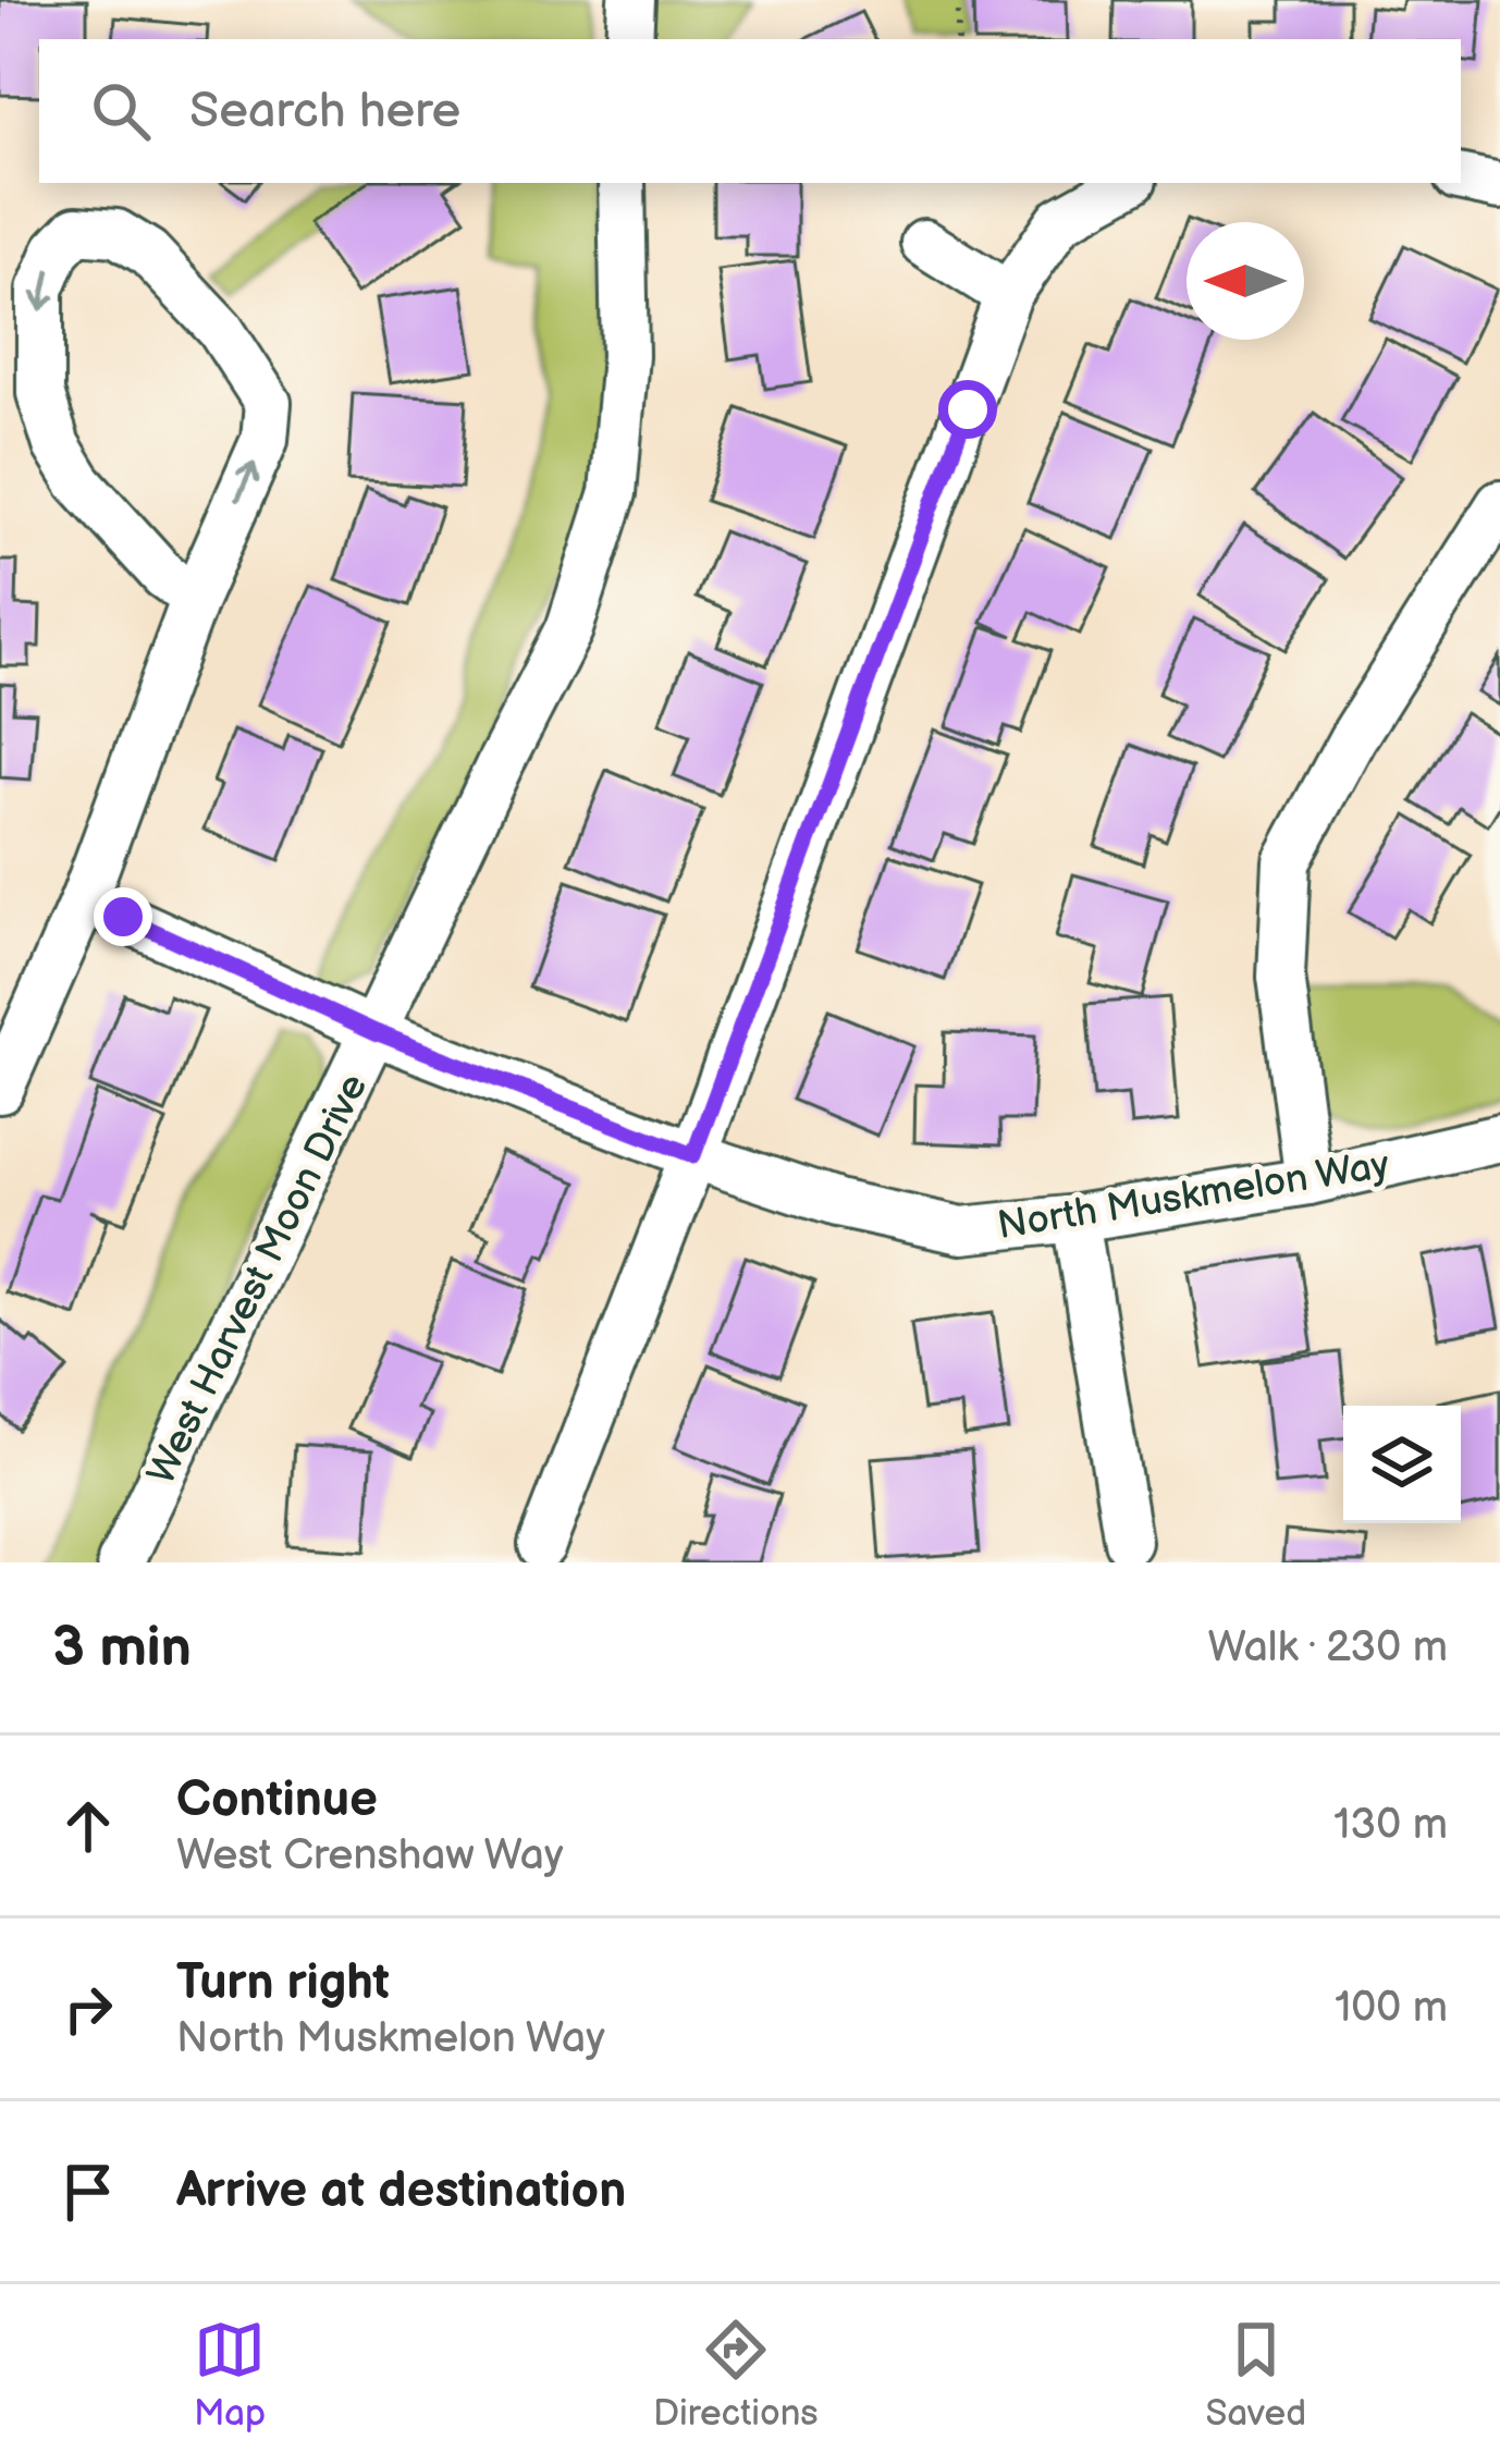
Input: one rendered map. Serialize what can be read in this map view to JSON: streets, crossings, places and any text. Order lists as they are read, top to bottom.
{
  "streets": {
    "street": ["North Muskmelon Way", "West Harvest Moon Drive"]
  },
  "crossings": [
    ["North Muskmelon Way", "West Harvest Moon Drive"]
  ],
  "north": "left",
  "page": {
    "search": "Search here",
    "heading": ["3 min", "Walk · 230 m"],
    "list": [
      ["Continue", "West Crenshaw Way", "130 m"],
      ["Turn right", "North Muskmelon Way", "100 m"],
      "Arrive at destination"
    ],
    "nav": ["Map", "Directions", "Saved"]
  }
}
